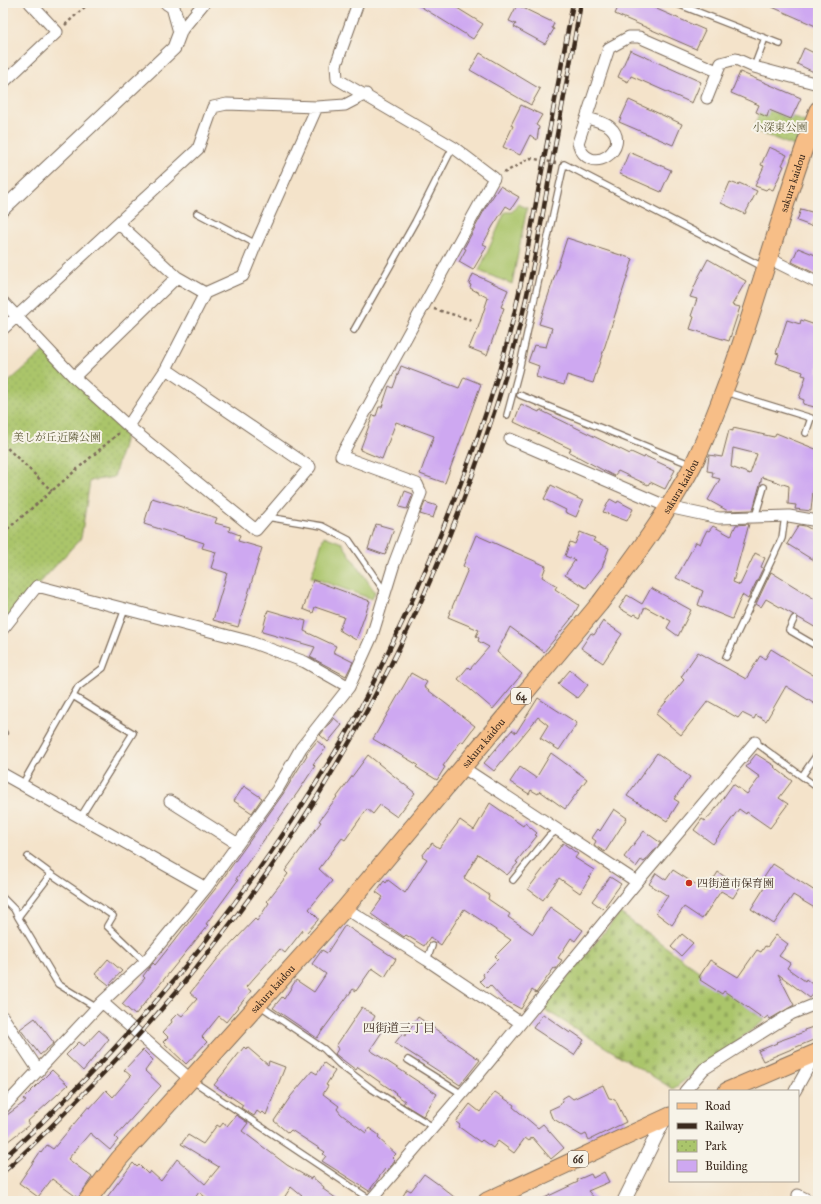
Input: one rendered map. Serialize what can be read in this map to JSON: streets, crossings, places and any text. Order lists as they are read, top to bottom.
{
  "streets": {
    "main road": ["sakura kaidou", "64", "66"]
  },
  "districts": ["四街道三丁目"],
  "parks": ["小深東公園", "美しが丘近隣公園"],
  "places": ["四街道市保育園"],
  "legend": [
    "Road",
    "Railway",
    "Park",
    "Building"
  ]
}
